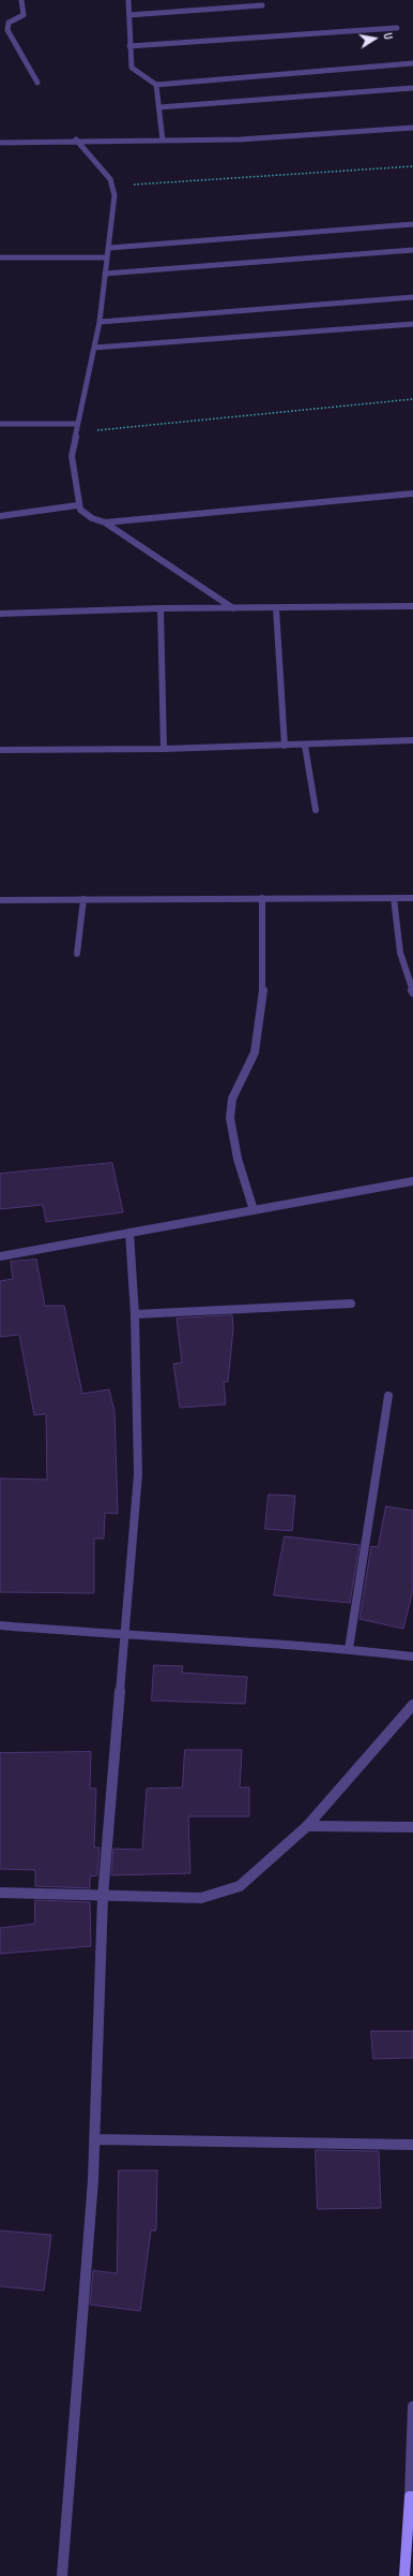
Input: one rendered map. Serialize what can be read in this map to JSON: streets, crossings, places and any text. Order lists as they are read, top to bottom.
{
  "north": "right"
}
